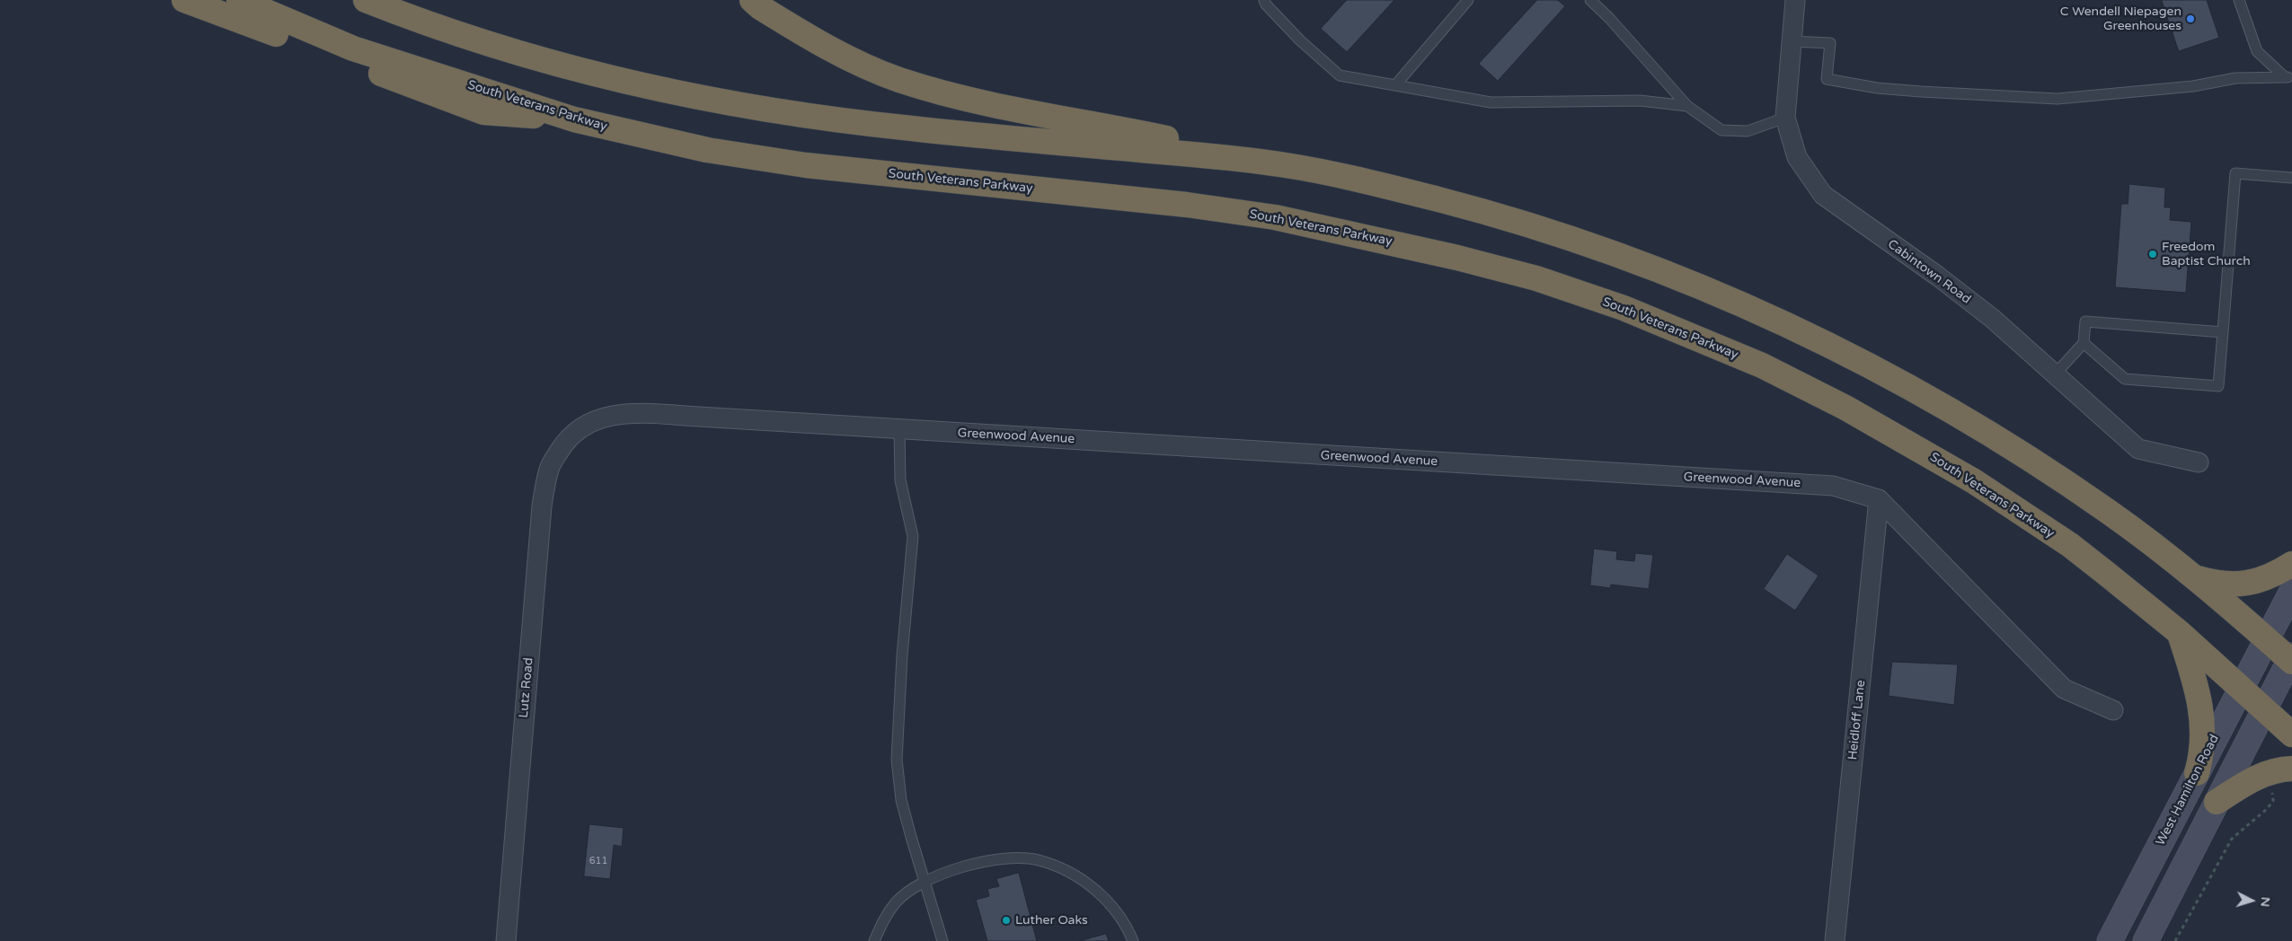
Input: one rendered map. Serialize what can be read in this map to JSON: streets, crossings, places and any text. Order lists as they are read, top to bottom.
{
  "streets": {
    "highway": ["South Veterans Parkway"],
    "main road": ["West Hamilton Road"],
    "street": [
      "Cabintown Road",
      "Greenwood Avenue",
      "Lutz Road",
      "Heidloff Lane"
    ]
  },
  "crossings": [
    ["South Veterans Parkway", "West Hamilton Road"],
    ["Greenwood Avenue", "Lutz Road"],
    ["Greenwood Avenue", "Heidloff Lane"]
  ],
  "places": ["C Wendell Niepagen Greenhouses", "Freedom Baptist Church", "Luther Oaks"],
  "house_numbers": ["611"],
  "north": "right"
}
